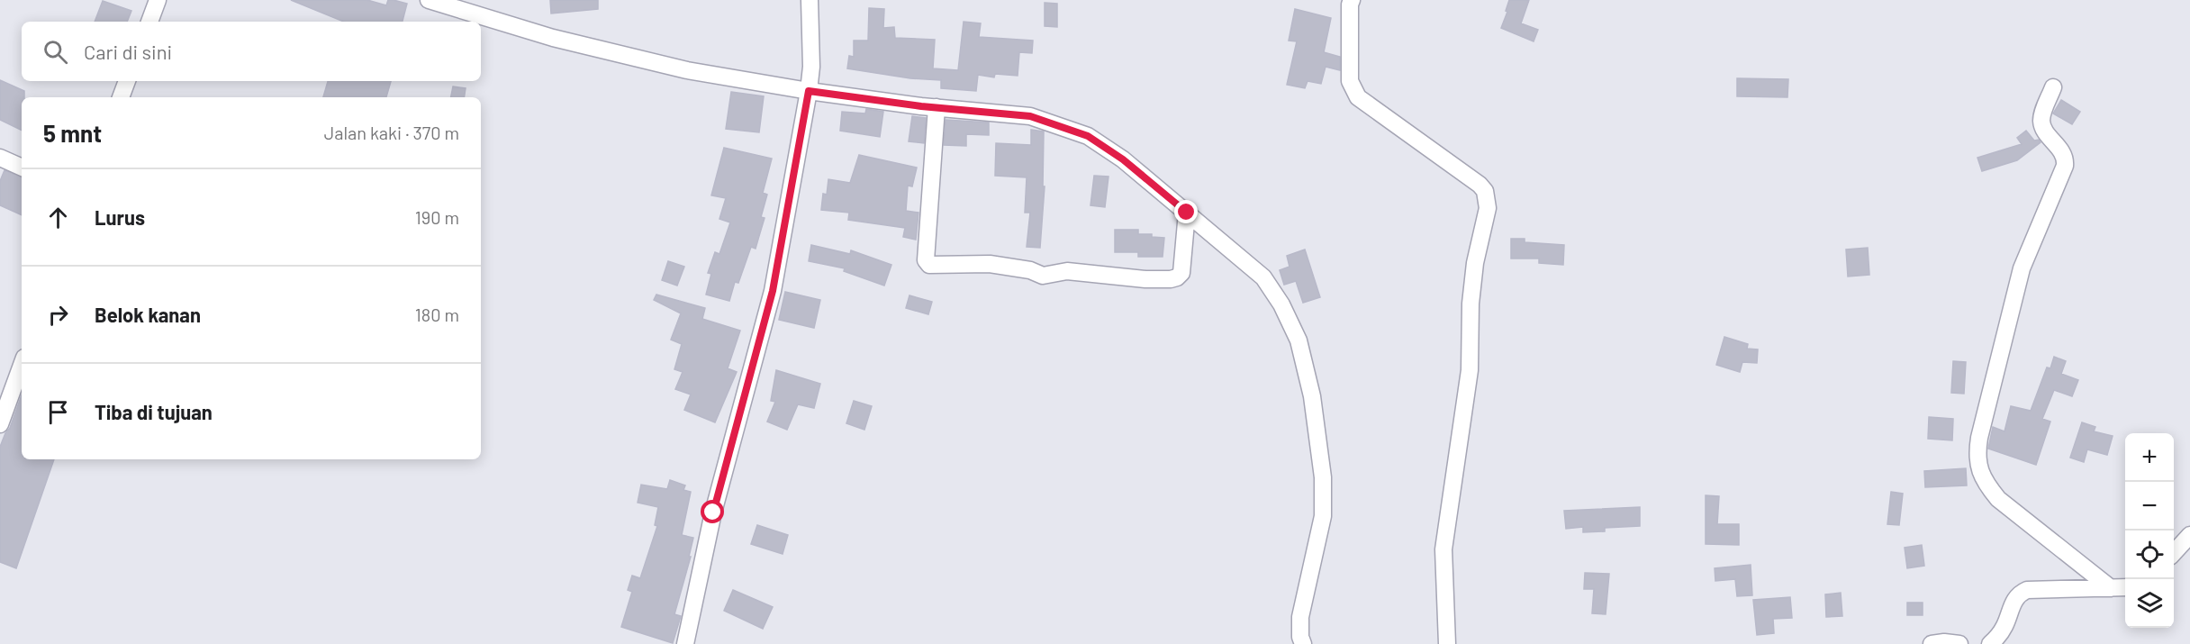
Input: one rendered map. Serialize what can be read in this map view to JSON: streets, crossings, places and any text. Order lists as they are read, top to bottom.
{
  "page": {
    "search": "Cari di sini",
    "heading": ["5 mnt", "Jalan kaki · 370 m"],
    "list": [
      ["Lurus", "190 m"],
      ["Belok kanan", "180 m"],
      "Tiba di tujuan"
    ],
    "map_buttons": ["+", "−"]
  }
}
